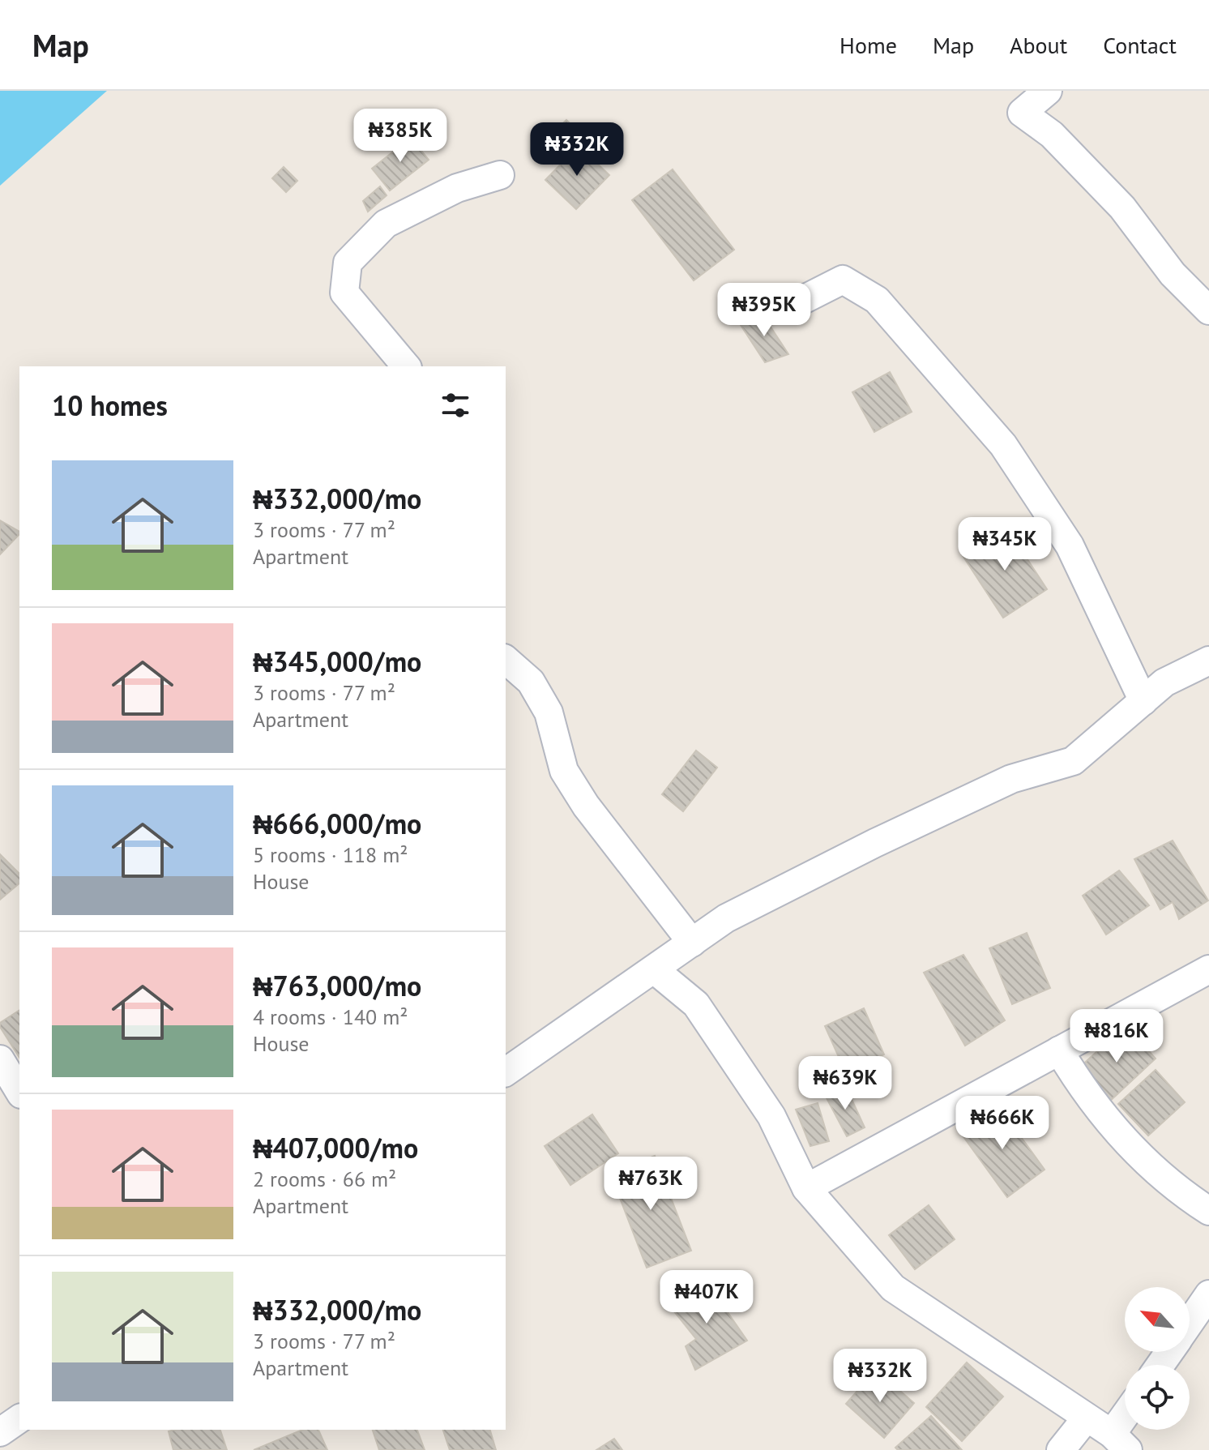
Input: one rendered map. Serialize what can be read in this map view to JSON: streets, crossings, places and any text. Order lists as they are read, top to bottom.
{
  "north": "top left",
  "page": {
    "header": "Map",
    "nav": [
      "Home",
      "Map",
      "About",
      "Contact"
    ],
    "price": [
      "₦385K",
      "₦332K",
      "₦395K",
      "₦345K",
      "₦816K",
      "₦639K",
      "₦666K",
      "₦763K",
      "₦407K",
      "₦332K"
    ],
    "heading": "10 homes",
    "list": [
      {
        "name": "₦332,000/mo",
        "note": "3 rooms · 77 m² · Apartment"
      },
      {
        "name": "₦345,000/mo",
        "note": "3 rooms · 77 m² · Apartment"
      },
      {
        "name": "₦666,000/mo",
        "note": "5 rooms · 118 m² · House"
      },
      {
        "name": "₦763,000/mo",
        "note": "4 rooms · 140 m² · House"
      },
      {
        "name": "₦407,000/mo",
        "note": "2 rooms · 66 m² · Apartment"
      },
      {
        "name": "₦332,000/mo",
        "note": "3 rooms · 77 m² · Apartment"
      }
    ]
  }
}
